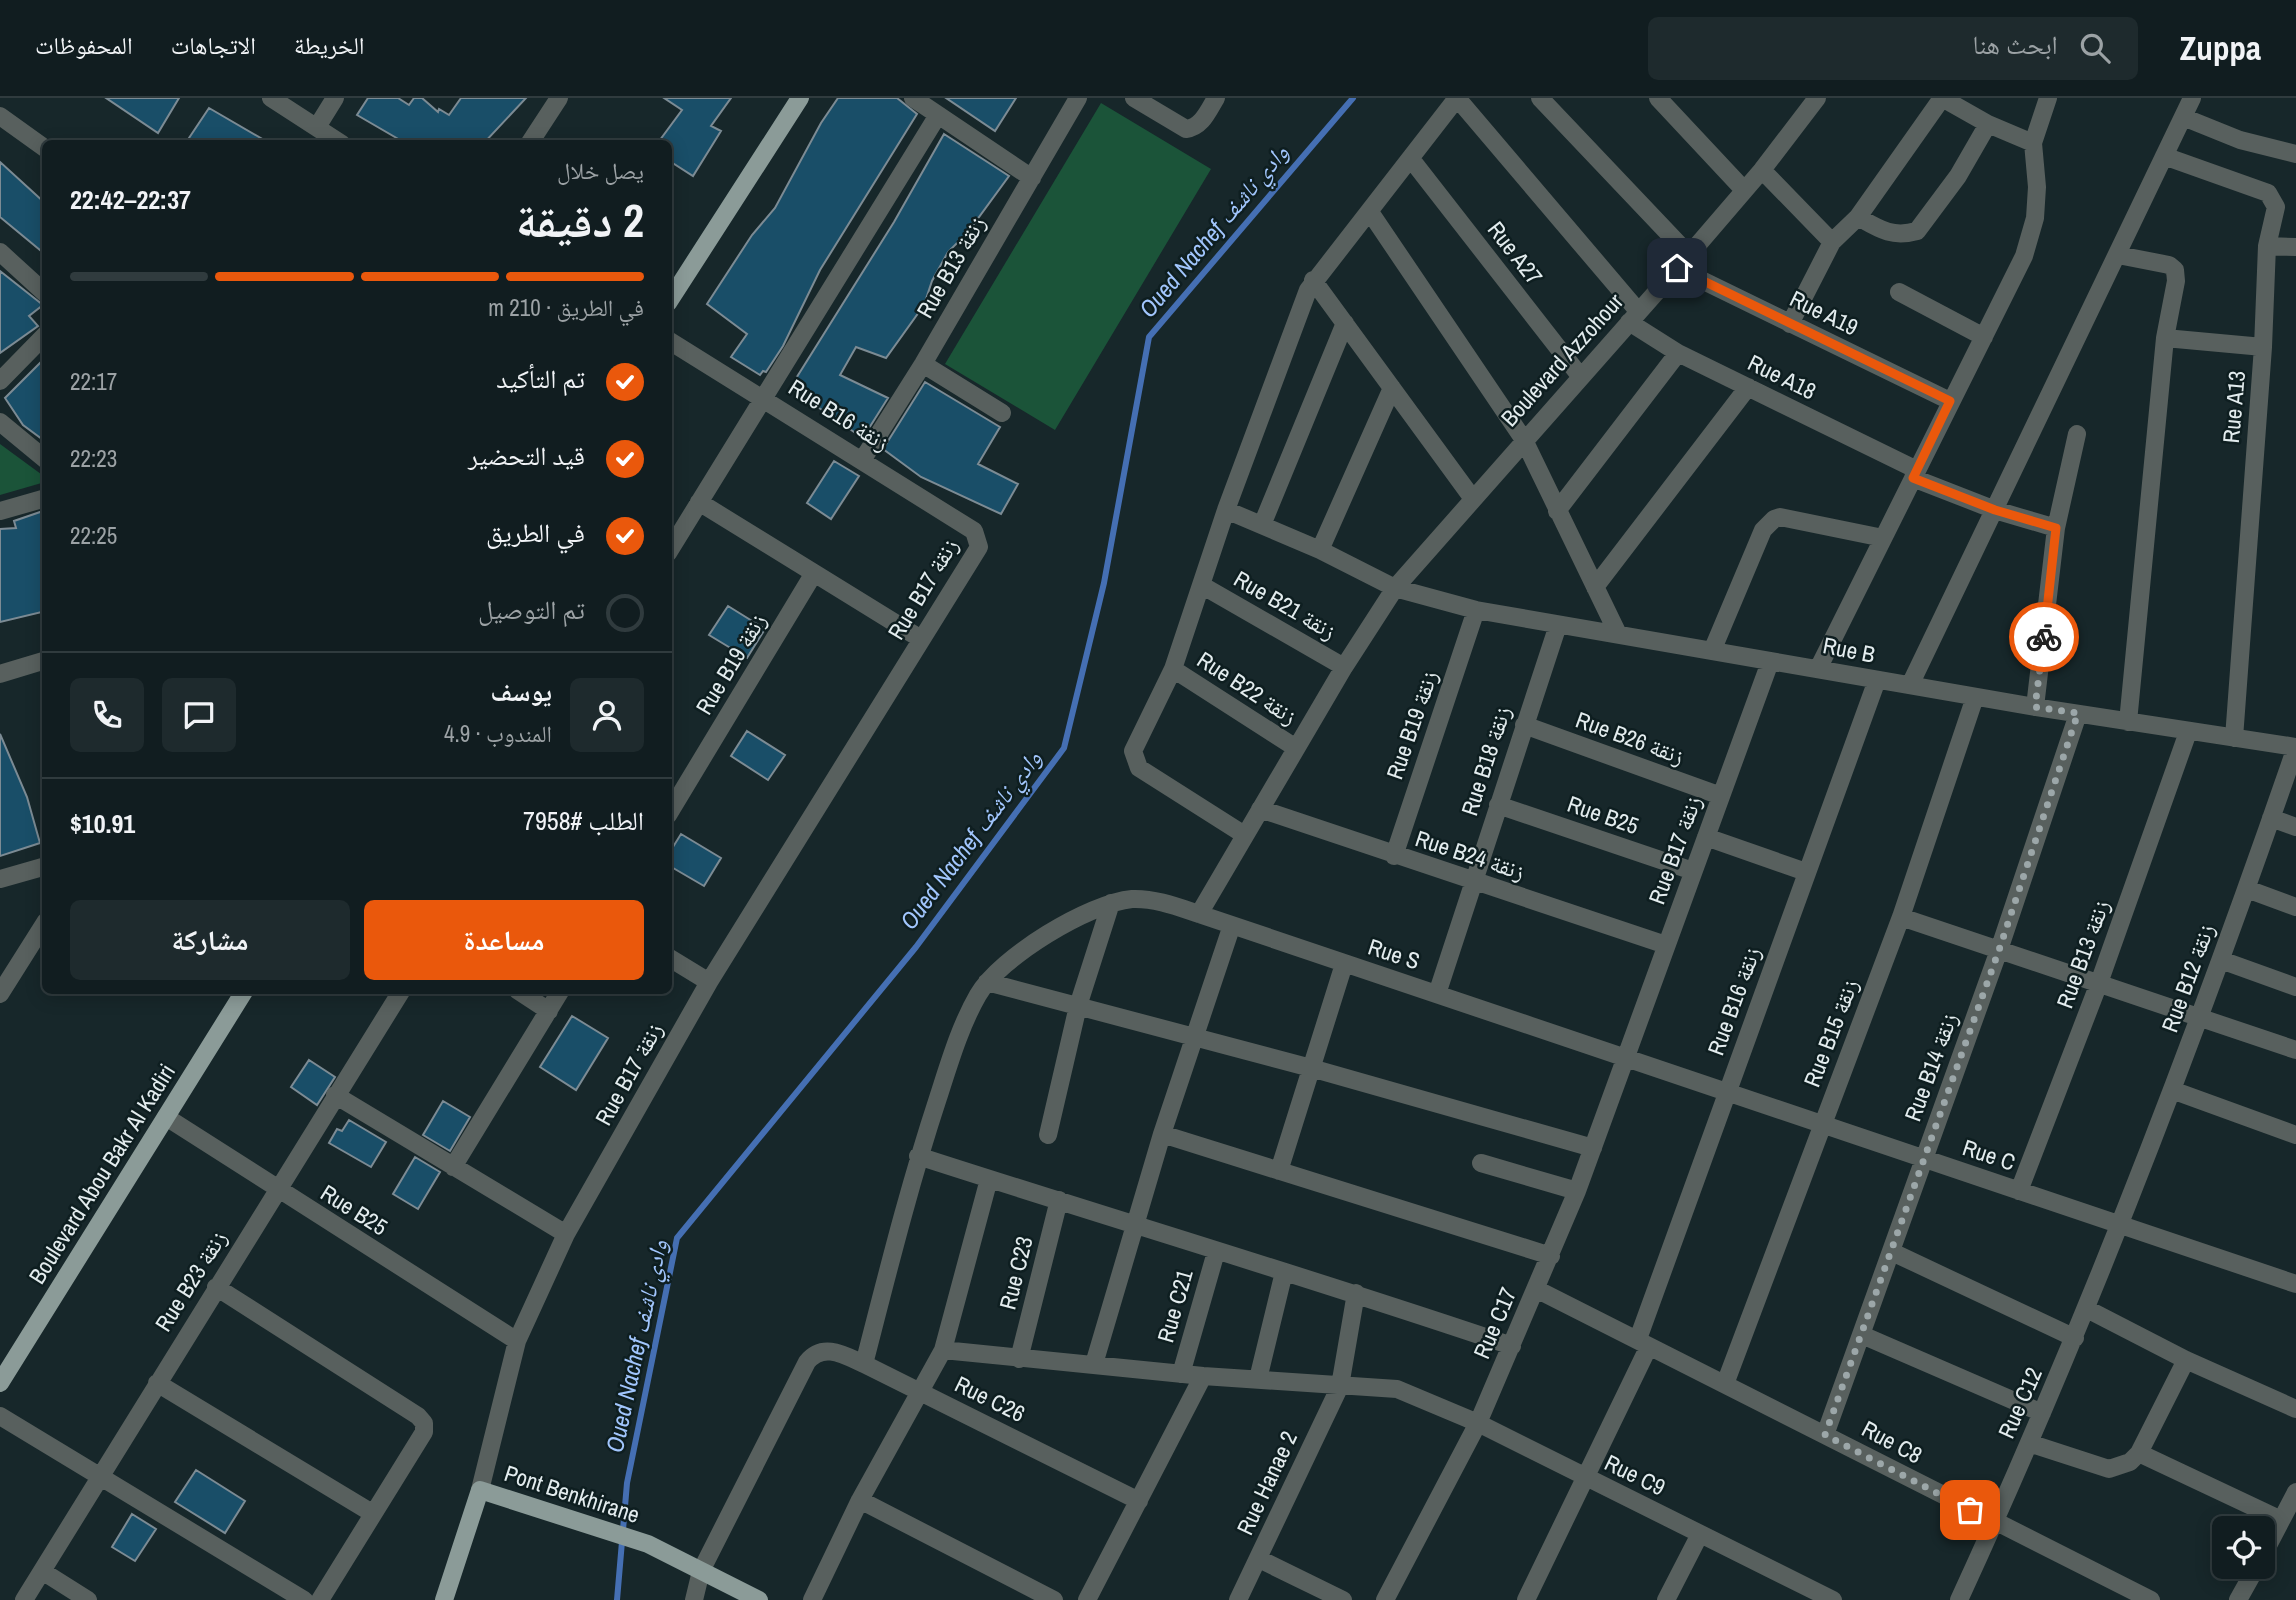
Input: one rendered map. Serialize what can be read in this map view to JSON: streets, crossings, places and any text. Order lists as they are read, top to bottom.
{
  "streets": {
    "main road": ["Rue B17 زنقة", "Boulevard Abou Bakr Al Kadiri", "Pont Benkhirane"],
    "street": [
      "Rue A27",
      "Rue B13 زنقة",
      "Rue A19",
      "Boulevard Azzohour",
      "Rue A18",
      "Rue A13",
      "Rue B16 زنقة",
      "Rue B21 زنقة",
      "Rue B",
      "Rue B19 زنقة",
      "Rue B22 زنقة",
      "Rue B26 زنقة",
      "Rue B18 زنقة",
      "Rue B25",
      "Rue B24 زنقة",
      "Rue S",
      "Rue B12 زنقة",
      "Rue B15 زنقة",
      "Rue B14 زنقة",
      "Rue C",
      "Rue C23",
      "Rue B23 زنقة",
      "Rue C21",
      "Rue C17",
      "Rue C26",
      "Rue C12",
      "Rue C8",
      "Rue C9",
      "Rue Hanae 2"
    ]
  },
  "crossings": [
    ["Rue A27", "Boulevard Azzohour"],
    ["Rue B13 زنقة", "Rue B16 زنقة"],
    ["Rue B13 زنقة", "Rue B"],
    ["Rue B13 زنقة", "Rue C"],
    ["Rue A19", "Boulevard Azzohour"],
    ["Boulevard Azzohour", "Rue A18"],
    ["Boulevard Azzohour", "Rue B21 زنقة"],
    ["Boulevard Azzohour", "Rue B"],
    ["Boulevard Azzohour", "Rue B22 زنقة"],
    ["Boulevard Azzohour", "Rue B24 زنقة"],
    ["Boulevard Azzohour", "Rue S"],
    ["Rue A13", "Rue B"],
    ["Rue B16 زنقة", "Rue B17 زنقة"],
    ["Rue B16 زنقة", "Rue B"],
    ["Rue B16 زنقة", "Rue C"],
    ["Rue B16 زنقة", "Rue C8"],
    ["Rue B16 زنقة", "Rue C9"],
    ["Rue B17 زنقة", "Rue B"],
    ["Rue B17 زنقة", "Rue B26 زنقة"],
    ["Rue B17 زنقة", "Rue B25"],
    ["Rue B17 زنقة", "Rue B24 زنقة"],
    ["Rue B17 زنقة", "Rue S"],
    ["Rue B17 زنقة", "Rue C"],
    ["Rue B17 زنقة", "Rue C17"],
    ["Rue B17 زنقة", "Pont Benkhirane"],
    ["Rue B", "Rue B19 زنقة"],
    ["Rue B", "Rue B18 زنقة"],
    ["Rue B", "Rue B12 زنقة"],
    ["Rue B", "Rue B15 زنقة"],
    ["Rue B", "Rue B14 زنقة"],
    ["Rue B19 زنقة", "Rue B24 زنقة"],
    ["Rue B26 زنقة", "Rue B18 زنقة"],
    ["Rue B18 زنقة", "Rue B25"],
    ["Rue B18 زنقة", "Rue B24 زنقة"],
    ["Rue B18 زنقة", "Rue S"],
    ["Rue B25", "Boulevard Abou Bakr Al Kadiri"],
    ["Rue B25", "Rue B23 زنقة"],
    ["Rue S", "Rue C"],
    ["Rue S", "Rue C17"],
    ["Rue B12 زنقة", "Rue C"],
    ["Rue B12 زنقة", "Rue C12"],
    ["Rue B15 زنقة", "Rue C"],
    ["Rue B15 زنقة", "Rue C8"],
    ["Rue B14 زنقة", "Rue C"],
    ["Rue B14 زنقة", "Rue C8"],
    ["Rue C", "Rue C17"],
    ["Rue C", "Rue C12"],
    ["Rue C23", "Rue C9"],
    ["Rue C21", "Rue C9"],
    ["Rue C17", "Rue C8"],
    ["Rue C17", "Rue C9"],
    ["Rue C26", "Pont Benkhirane"],
    ["Rue C12", "Rue C8"],
    ["Rue C9", "Rue Hanae 2"]
  ],
  "water": ["Oued Nachef وادي ناشف"],
  "page": {
    "header": "Zuppa",
    "search": "ابحث هنا",
    "nav": ["الخريطة", "الاتجاهات", "المحفوظات"],
    "heading": ["2 دقيقة", "يصل خلال", "22:37–22:42"],
    "panel": [
      "يوسف",
      "المندوب · 4.9",
      "الطلب #7958",
      "$10.91"
    ],
    "bar": "في الطريق · 210 m",
    "list": [
      ["تم التأكيد", "22:17"],
      ["قيد التحضير", "22:23"],
      ["في الطريق", "22:25"],
      "تم التوصيل"
    ],
    "buttons": ["مساعدة", "مشاركة"]
  }
}
